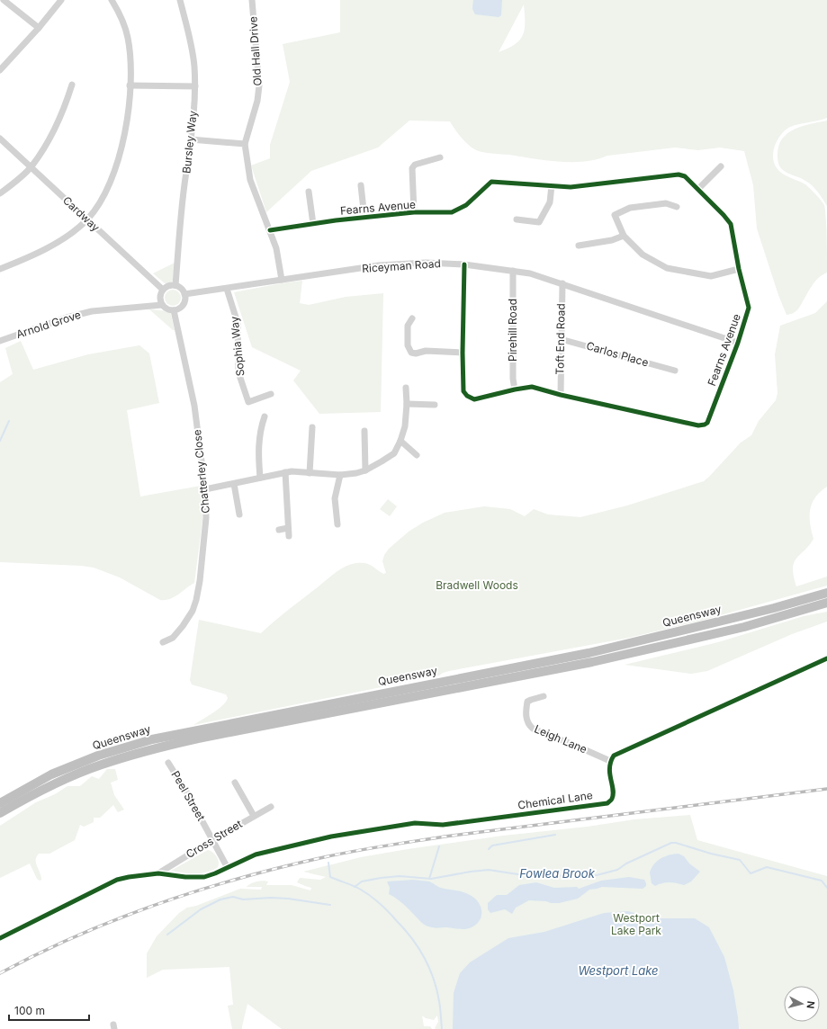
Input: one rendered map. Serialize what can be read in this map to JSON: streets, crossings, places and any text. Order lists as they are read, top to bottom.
{
  "streets": {
    "highway": ["Queensway"],
    "street": [
      "Old Hall Drive",
      "Bursley Way",
      "Fearns Avenue",
      "Cardway",
      "Riceyman Road",
      "Arnold Grove",
      "Pirehill Road",
      "Toft End Road",
      "Sophia Way",
      "Carlos Place",
      "Chatterley Close",
      "Leigh Lane",
      "Peel Street",
      "Chemical Lane",
      "Cross Street"
    ]
  },
  "crossings": [
    ["Bursley Way", "Cardway"],
    ["Bursley Way", "Riceyman Road"],
    ["Bursley Way", "Arnold Grove"],
    ["Bursley Way", "Chatterley Close"],
    ["Fearns Avenue", "Riceyman Road"],
    ["Fearns Avenue", "Pirehill Road"],
    ["Fearns Avenue", "Toft End Road"],
    ["Cardway", "Riceyman Road"],
    ["Cardway", "Arnold Grove"],
    ["Cardway", "Chatterley Close"],
    ["Riceyman Road", "Arnold Grove"],
    ["Riceyman Road", "Pirehill Road"],
    ["Riceyman Road", "Toft End Road"],
    ["Riceyman Road", "Sophia Way"],
    ["Riceyman Road", "Chatterley Close"],
    ["Arnold Grove", "Chatterley Close"],
    ["Toft End Road", "Carlos Place"],
    ["Leigh Lane", "Chemical Lane"],
    ["Peel Street", "Chemical Lane"],
    ["Peel Street", "Cross Street"],
    ["Chemical Lane", "Cross Street"]
  ],
  "water": ["Fowlea Brook", "Westport Lake"],
  "parks": ["Bradwell Woods", "Westport Lake Park"],
  "scale_bar": "100 m",
  "north": "right"
}
